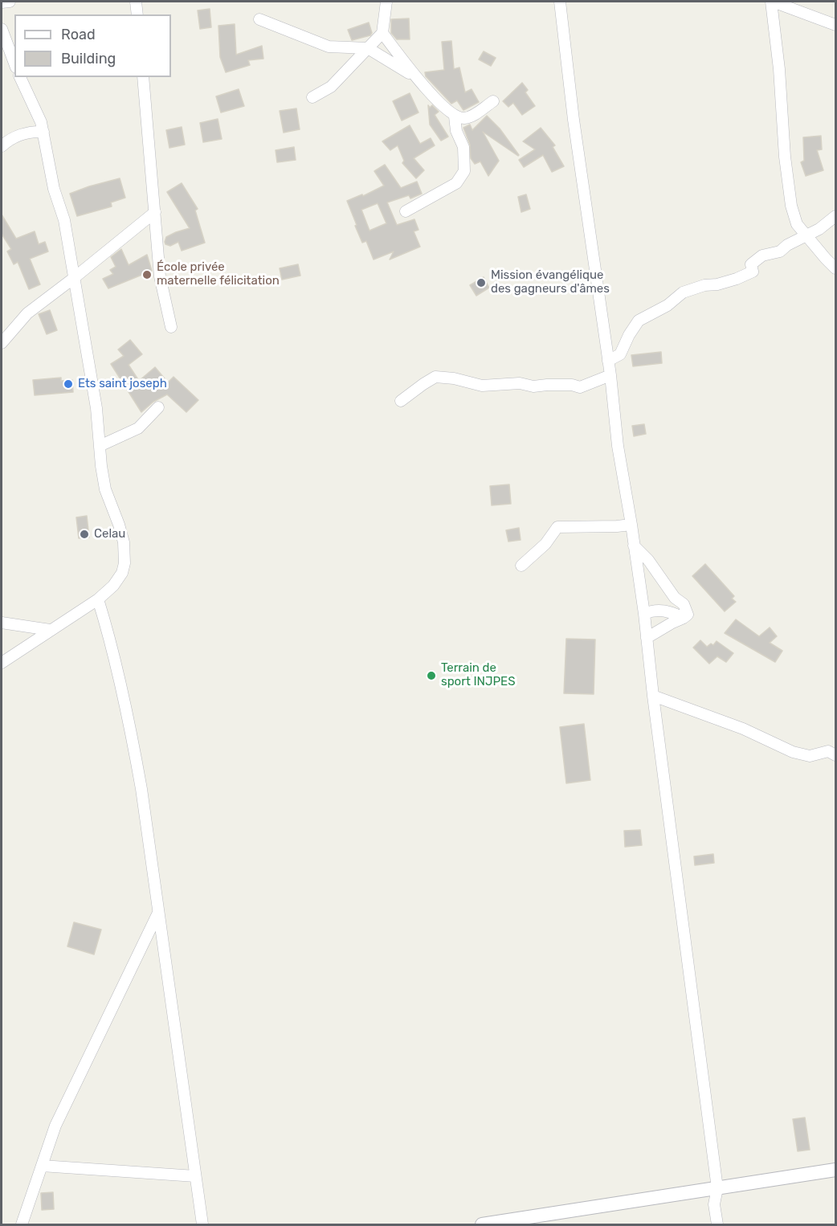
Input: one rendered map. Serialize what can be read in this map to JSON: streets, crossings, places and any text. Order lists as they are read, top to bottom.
{
  "places": [
    "École privée maternelle félicitation",
    "Mission évangélique des gagneurs d'âmes",
    "Ets saint joseph",
    "Celau",
    "Terrain de sport INJPES"
  ],
  "legend": ["Road", "Building"]
}
